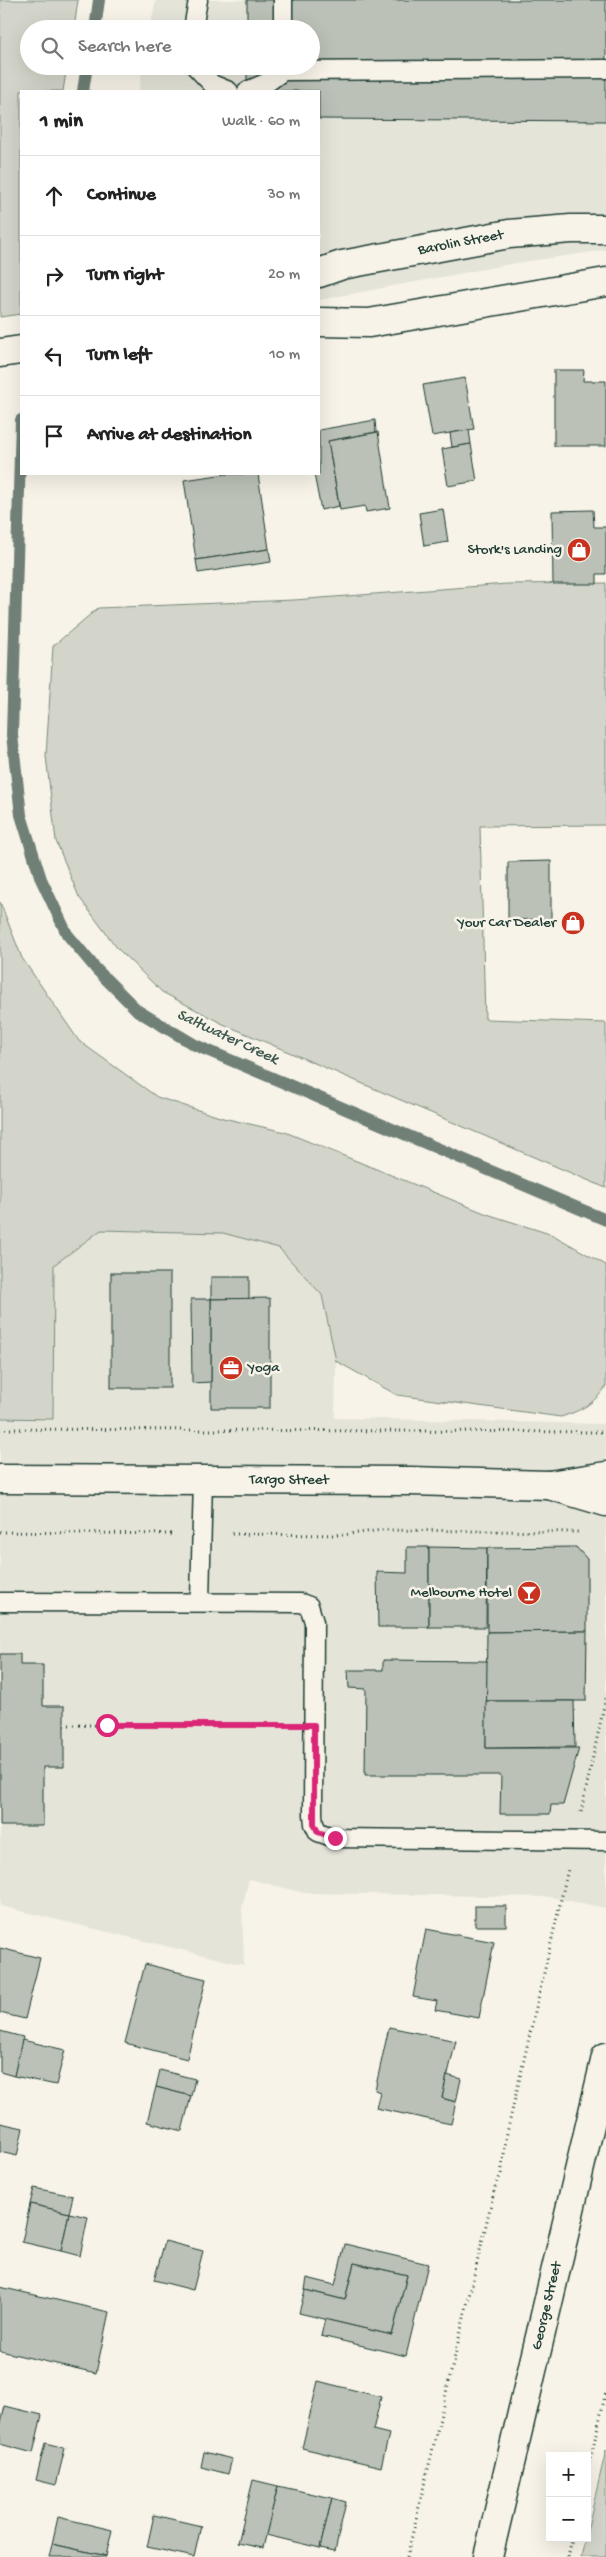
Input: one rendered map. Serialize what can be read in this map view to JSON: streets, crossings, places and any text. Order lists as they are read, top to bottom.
{
  "streets": {
    "street": ["Barolin Street", "Targo Street", "George Street"]
  },
  "water": ["Saltwater Creek"],
  "places": {
    "shop": ["Stork's Landing", "Your Car Dealer"],
    "office": ["Yoga"],
    "bar": ["Melbourne Hotel"]
  },
  "page": {
    "search": "Search here",
    "heading": ["1 min", "Walk · 60 m"],
    "list": [
      ["Continue", "30 m"],
      ["Turn right", "20 m"],
      ["Turn left", "10 m"],
      "Arrive at destination"
    ],
    "map_buttons": ["+", "−"]
  }
}
